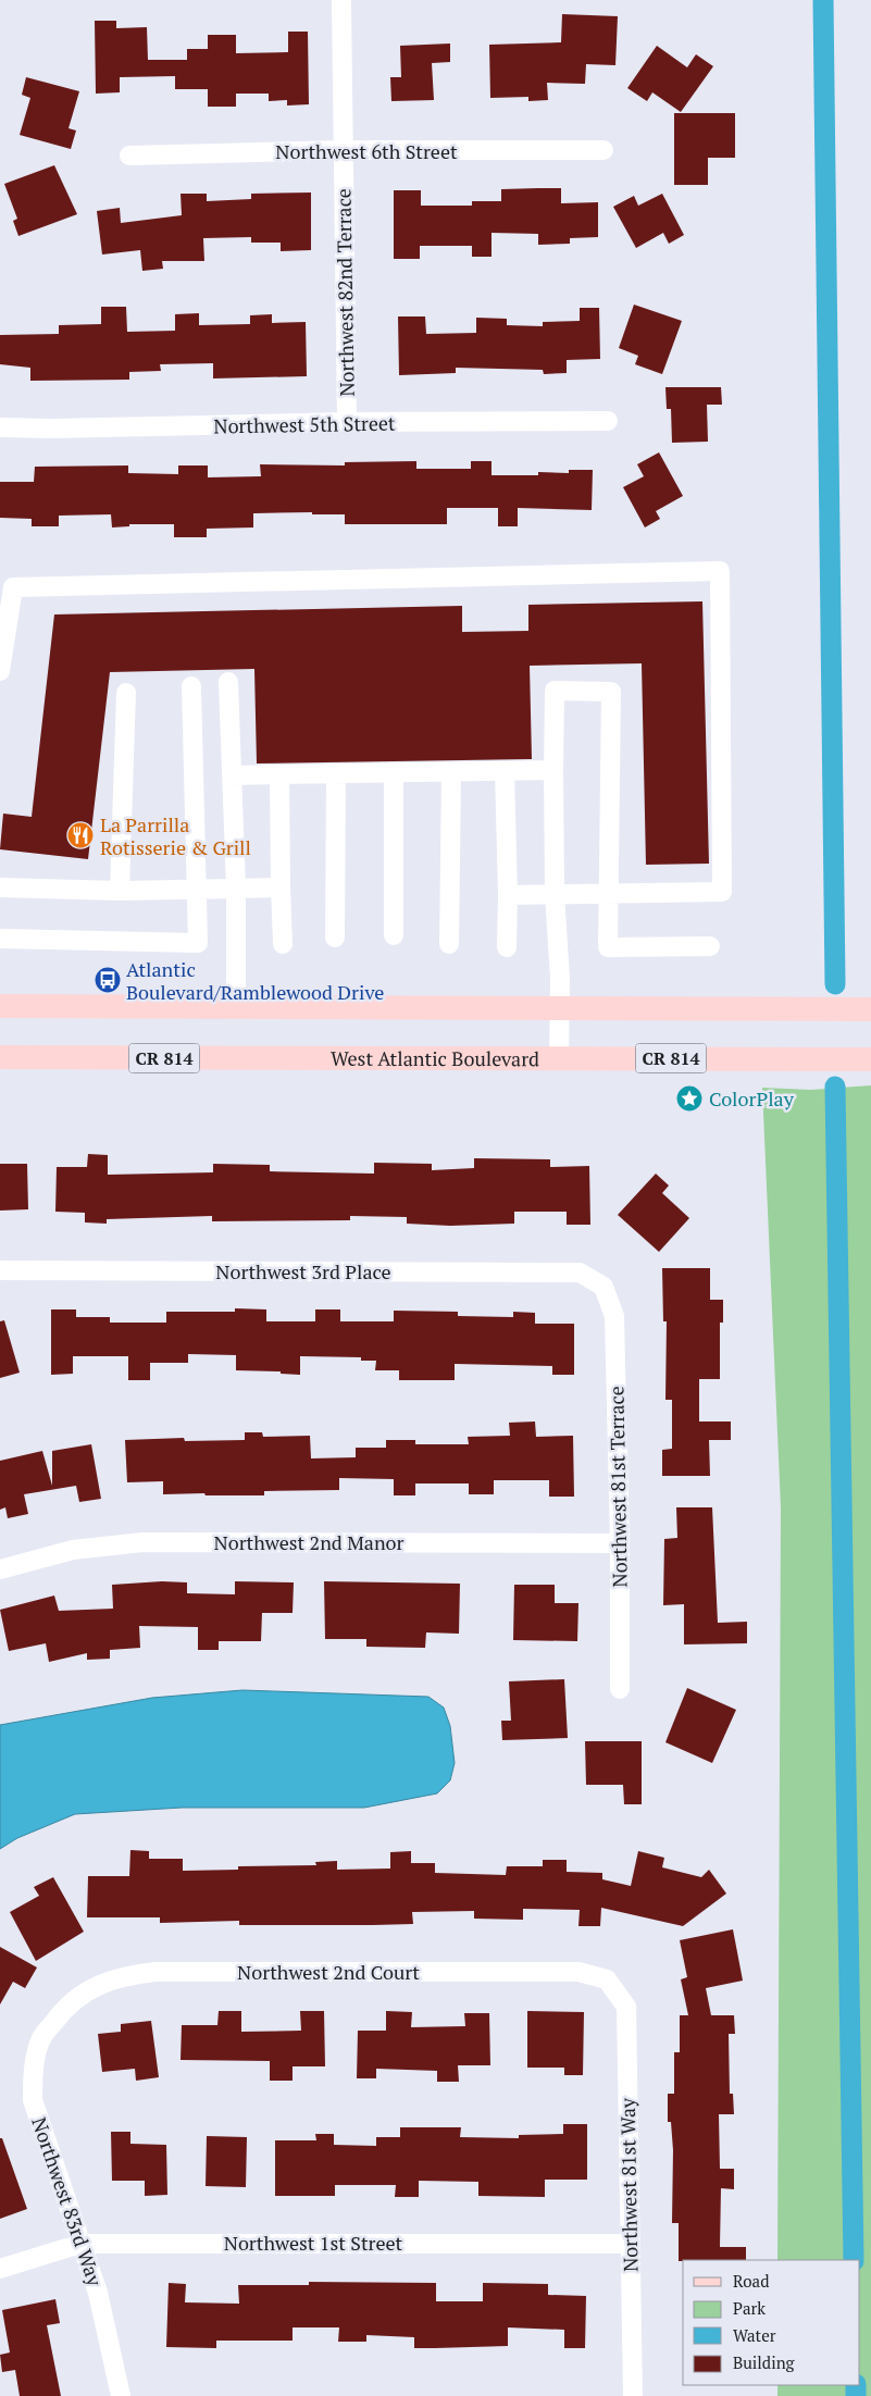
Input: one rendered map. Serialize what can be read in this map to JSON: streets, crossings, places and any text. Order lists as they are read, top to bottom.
{
  "streets": {
    "main road": ["CR 814", "West Atlantic Boulevard"],
    "street": [
      "Northwest 6th Street",
      "Northwest 82nd Terrace",
      "Northwest 5th Street",
      "Northwest 3rd Place",
      "Northwest 81st Terrace",
      "Northwest 2nd Manor",
      "Northwest 2nd Court",
      "Northwest 81st Way",
      "Northwest 83rd Way",
      "Northwest 1st Street"
    ]
  },
  "crossings": [
    ["Northwest 6th Street", "Northwest 82nd Terrace"],
    ["Northwest 82nd Terrace", "Northwest 5th Street"],
    ["Northwest 3rd Place", "Northwest 81st Terrace"],
    ["Northwest 81st Terrace", "Northwest 2nd Manor"],
    ["Northwest 2nd Court", "Northwest 81st Way"],
    ["Northwest 2nd Court", "Northwest 83rd Way"],
    ["Northwest 81st Way", "Northwest 1st Street"],
    ["Northwest 83rd Way", "Northwest 1st Street"]
  ],
  "places": {
    "restaurant": ["La Parrilla Rotisserie & Grill"],
    "bus stop": ["Atlantic Boulevard/Ramblewood Drive"],
    "place": ["ColorPlay"]
  },
  "legend": [
    "Road",
    "Park",
    "Water",
    "Building"
  ]
}
